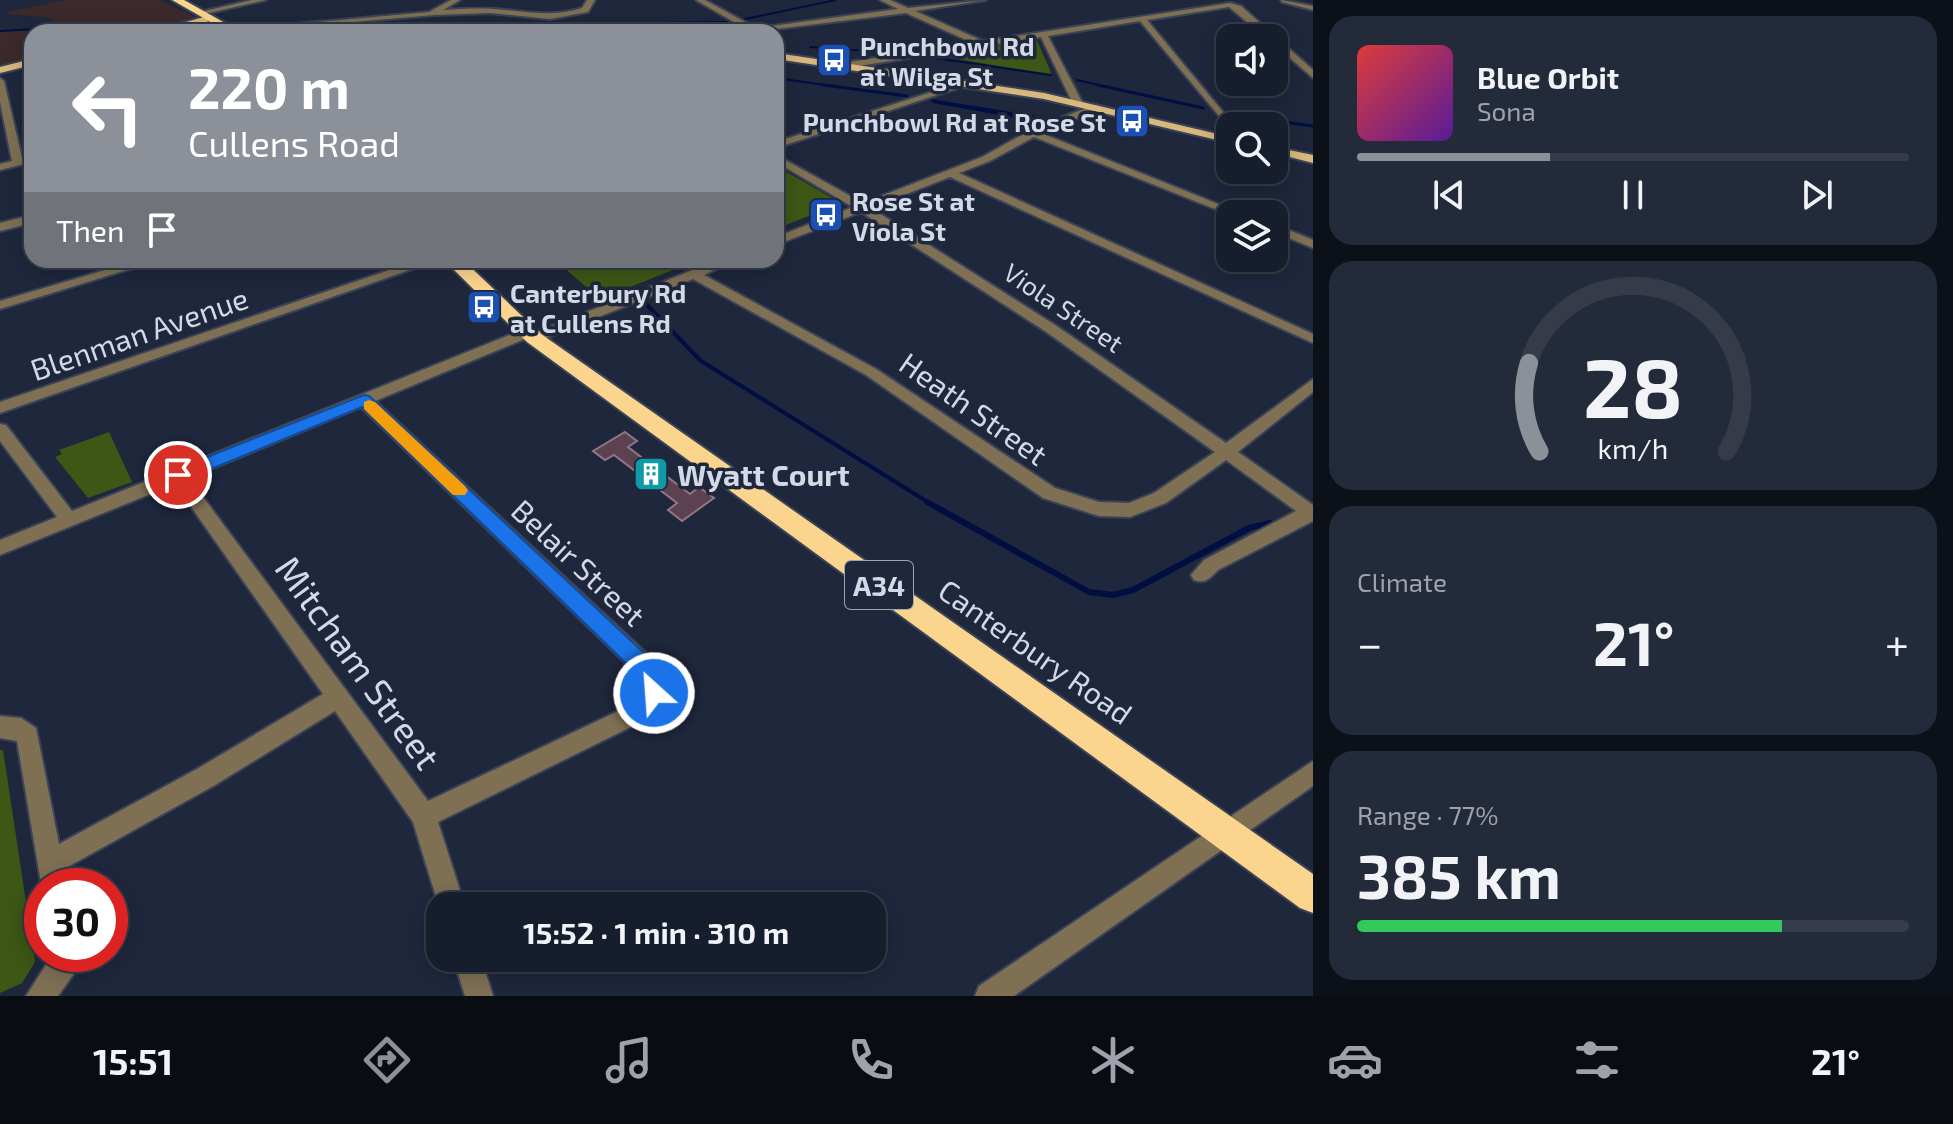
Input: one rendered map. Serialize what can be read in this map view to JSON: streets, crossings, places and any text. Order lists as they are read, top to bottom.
{
  "streets": {
    "highway": ["A34", "Canterbury Road"],
    "street": [
      "Viola Street",
      "Blenman Avenue",
      "Heath Street",
      "Belair Street",
      "Mitcham Street"
    ]
  },
  "crossings": [
    ["Viola Street", "Heath Street"],
    ["Belair Street", "Mitcham Street"]
  ],
  "places": {
    "bus stop": [
      "Punchbowl Rd at Wilga St",
      "Punchbowl Rd at Rose St",
      "Rose St at Viola St",
      "Canterbury Rd at Cullens Rd"
    ],
    "building": ["Wyatt Court"]
  },
  "page": {
    "turn": ["220 m", "Cullens Road"],
    "song": ["Blue Orbit", "Sona"],
    "then": "Then",
    "tile": [
      "Climate",
      ["Range · 77%", "385 km"]
    ],
    "heat": ["−", "21°", "+"],
    "limit": "30",
    "trip": "15:52 · 1 min · 310 m",
    "tabs": ["15:51", "21°"],
    "gauge": ["28", "km/h"]
  }
}
